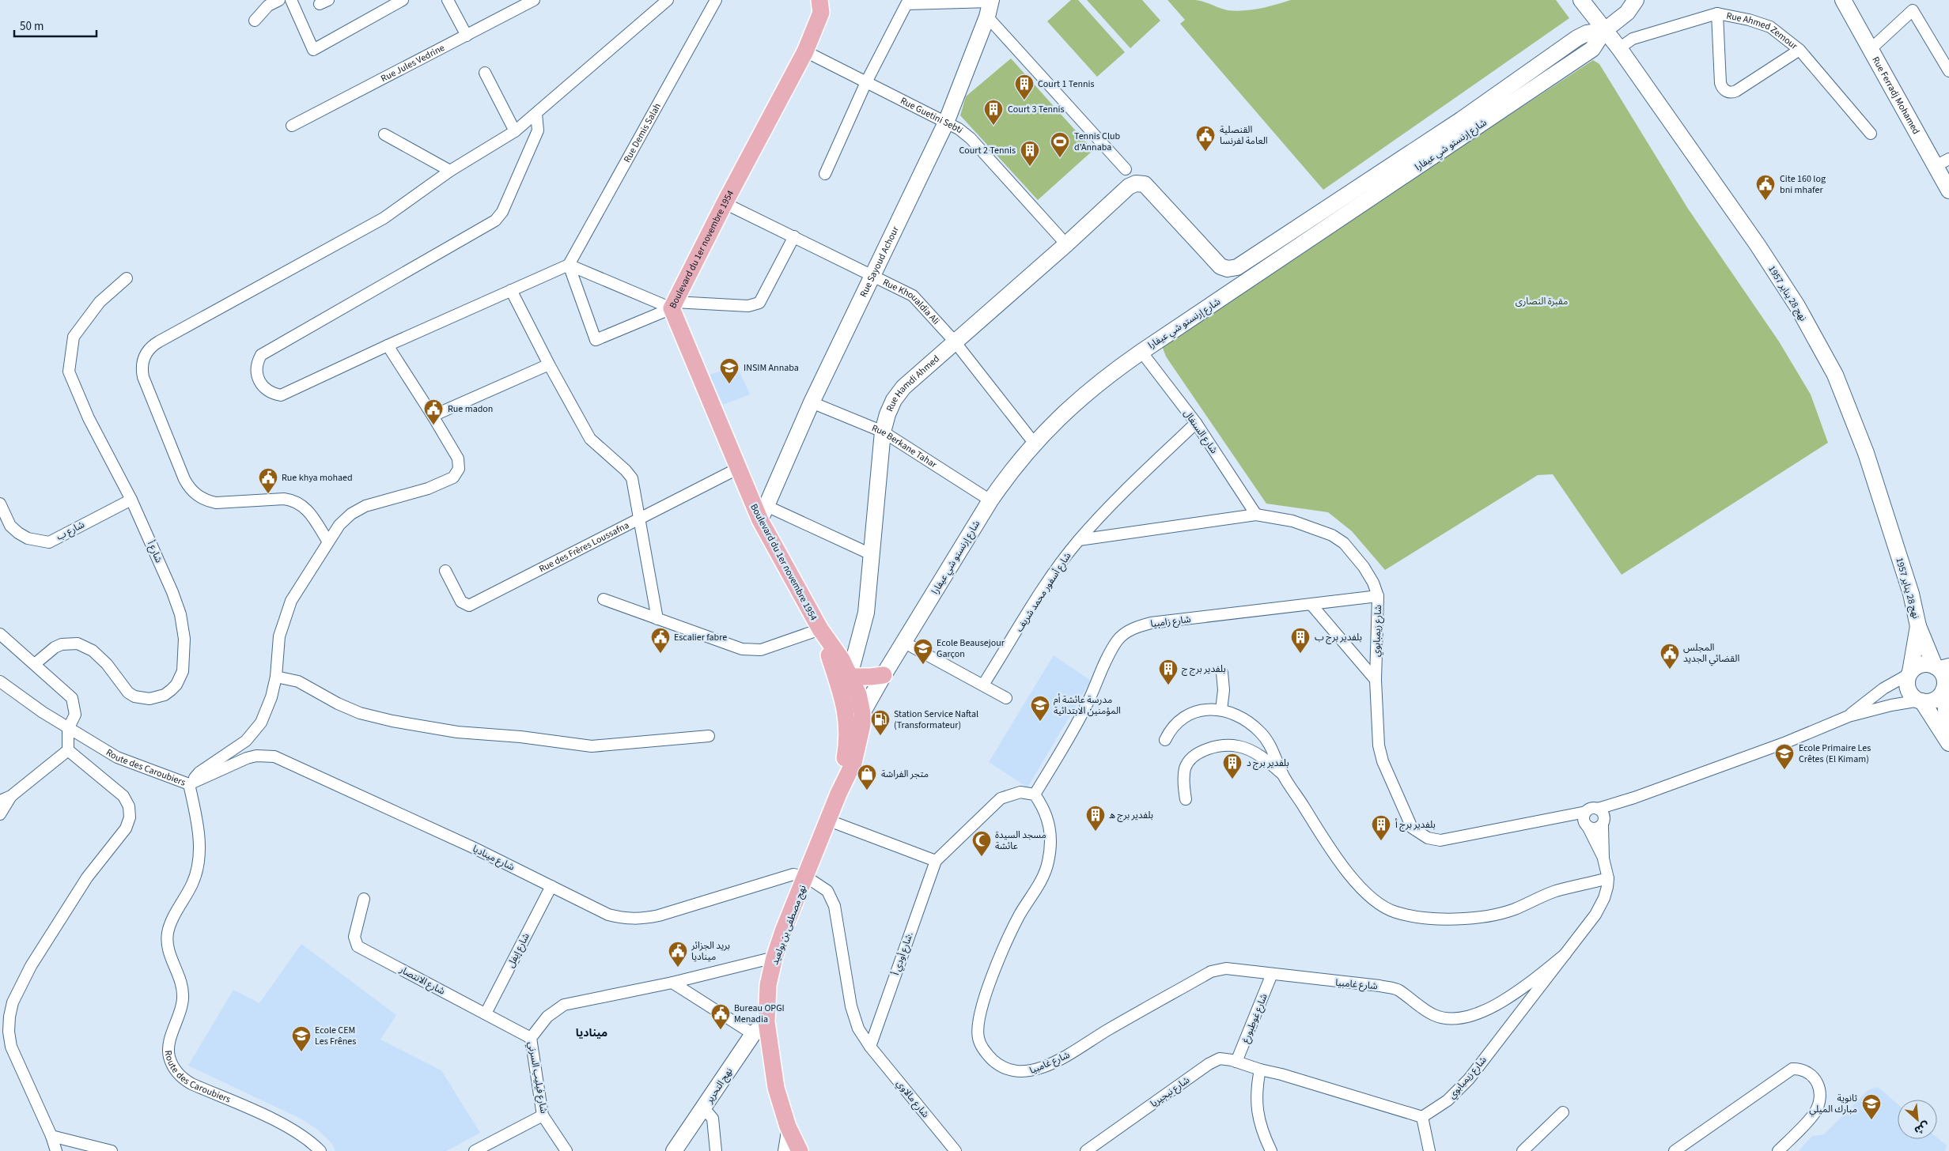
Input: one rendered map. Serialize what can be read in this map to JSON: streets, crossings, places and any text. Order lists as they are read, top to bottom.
{
  "streets": {
    "main road": [
      "Rue Ferradj Mohamed",
      "شارع إرنستو شي عيفارا",
      "Boulevard du 1er novembre 1954",
      "Rue Sayoud Achour",
      "نهج 28 يناير 1957",
      "Rue Hamdi Ahmed",
      "نهج مصطفى بن بولعيد",
      "نهج التحرير"
    ],
    "street": [
      "Rue Ahmed Zemour",
      "Rue Jules Vedrine",
      "Rue Guetini Sebti",
      "Rue Demis Salah",
      "Rue Khoualdia Ali",
      "شارع السنغال",
      "Rue Berkane Tahar",
      "شارع ب",
      "Rue des Frères Loussafna",
      "شارع أ",
      "شارع أسفور محمد شريف",
      "شارع زامبيا",
      "شارع زيمبابوي",
      "Route des Caroubiers",
      "شارع ميناديا",
      "شارع إيفل",
      "شارع أودي أ.",
      "شارع الانتصار",
      "شارع غامبيا",
      "شارع غوطبورغ",
      "شارع فيليب السرني",
      "شارع نيجيريا",
      "شارع مالاوي"
    ]
  },
  "crossings": [
    ["Rue Ahmed Zemour", "نهج 28 يناير 1957"],
    ["Rue Guetini Sebti", "Boulevard du 1er novembre 1954"],
    ["Rue Guetini Sebti", "Rue Sayoud Achour"],
    ["Rue Guetini Sebti", "Rue Hamdi Ahmed"],
    ["شارع إرنستو شي عيفارا", "نهج 28 يناير 1957"],
    ["شارع إرنستو شي عيفارا", "Rue Khoualdia Ali"],
    ["شارع إرنستو شي عيفارا", "Rue Hamdi Ahmed"],
    ["شارع إرنستو شي عيفارا", "شارع السنغال"],
    ["شارع إرنستو شي عيفارا", "Rue Berkane Tahar"],
    ["شارع إرنستو شي عيفارا", "نهج مصطفى بن بولعيد"],
    ["Boulevard du 1er novembre 1954", "Rue Sayoud Achour"],
    ["Boulevard du 1er novembre 1954", "Rue Khoualdia Ali"],
    ["Boulevard du 1er novembre 1954", "Rue des Frères Loussafna"],
    ["Boulevard du 1er novembre 1954", "نهج مصطفى بن بولعيد"],
    ["Rue Sayoud Achour", "Rue Khoualdia Ali"],
    ["Rue Sayoud Achour", "Rue Berkane Tahar"],
    ["Rue Khoualdia Ali", "Rue Hamdi Ahmed"],
    ["Rue Hamdi Ahmed", "Rue Berkane Tahar"],
    ["Rue Hamdi Ahmed", "نهج مصطفى بن بولعيد"],
    ["شارع السنغال", "شارع أسفور محمد شريف"],
    ["شارع السنغال", "شارع زيمبابوي"],
    ["شارع ب", "شارع أ"],
    ["شارع أسفور محمد شريف", "شارع زيمبابوي"],
    ["شارع زامبيا", "شارع زيمبابوي"],
    ["شارع زامبيا", "شارع غامبيا"],
    ["شارع زيمبابوي", "شارع غامبيا"],
    ["Route des Caroubiers", "شارع ميناديا"],
    ["شارع ميناديا", "نهج مصطفى بن بولعيد"],
    ["شارع ميناديا", "شارع إيفل"],
    ["شارع ميناديا", "شارع مالاوي"],
    ["نهج مصطفى بن بولعيد", "شارع فيليب السرني"],
    ["نهج مصطفى بن بولعيد", "نهج التحرير"],
    ["نهج مصطفى بن بولعيد", "شارع مالاوي"],
    ["شارع إيفل", "شارع الانتصار"],
    ["شارع أودي أ.", "شارع مالاوي"],
    ["شارع الانتصار", "شارع فيليب السرني"],
    ["شارع غامبيا", "شارع غوطبورغ"],
    ["شارع غوطبورغ", "شارع نيجيريا"]
  ],
  "districts": ["ميناديا"],
  "parks": ["مقبرة النصارى"],
  "places": {
    "building": [
      "Court 1 Tennis",
      "Court 3 Tennis",
      "Court 2 Tennis",
      "بلفدير برج ب",
      "بلفدير برج ج",
      "بلفدير برج د",
      "بلفدير برج ه",
      "بلفدير برج أ"
    ],
    "public building": [
      "القنصلية العامة لفرنسا",
      "Cite 160 log bni mhafer",
      "Rue madon",
      "Rue khya mohaed",
      "Escalier fabre",
      "المجلس القضائي الجديد",
      "بريد الجزائر ميناديا",
      "Bureau OPGI Menadia"
    ],
    "sports": ["Tennis Club d'Annaba"],
    "school or university": [
      "INSIM Annaba",
      "Ecole Beausejour Garçon",
      "مدرسة عائشة أم المؤمنين الابتدائية",
      "Ecole Primaire Les Crêtes (El Kimam)",
      "Ecole CEM Les Frênes",
      "ثانوية مبارك الميلي"
    ],
    "fuel station": ["Station Service Naftal (Transformateur)"],
    "shop": ["متجر الفراشة"],
    "mosque": ["مسجد السيدة عائشة"]
  },
  "scale_bar": "50 m",
  "north": "bottom right"
}
